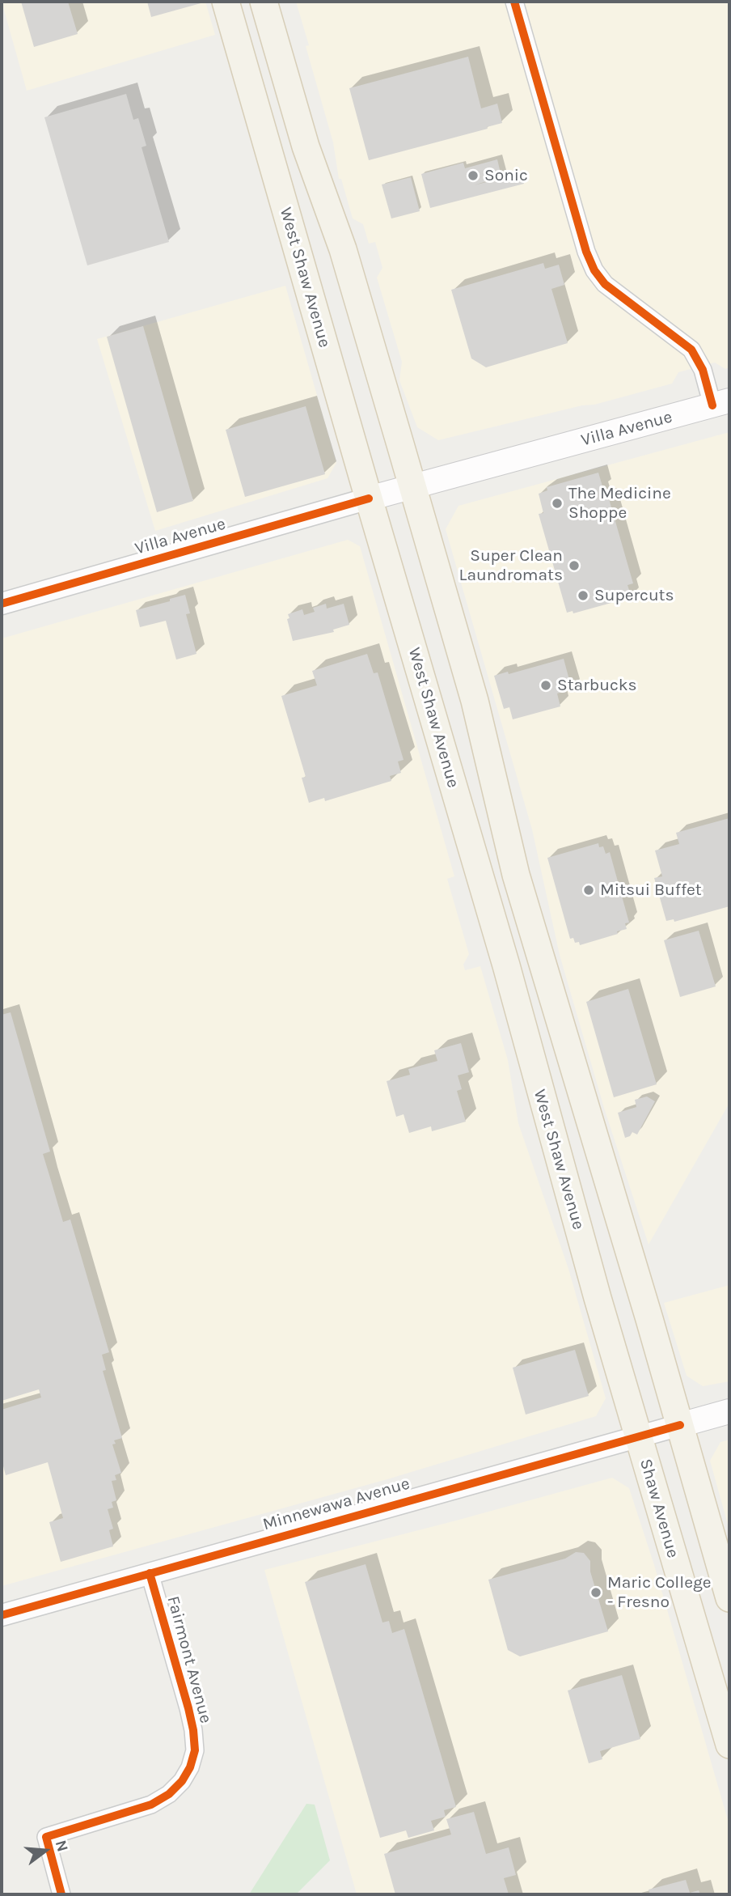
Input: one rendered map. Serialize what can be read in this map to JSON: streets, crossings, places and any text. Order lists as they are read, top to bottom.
{
  "streets": {
    "main road": [
      "West Shaw Avenue",
      "Villa Avenue",
      "Minnewawa Avenue",
      "Shaw Avenue"
    ],
    "street": ["Fairmont Avenue"]
  },
  "crossings": [
    ["West Shaw Avenue", "Villa Avenue"],
    ["West Shaw Avenue", "Minnewawa Avenue"],
    ["West Shaw Avenue", "Shaw Avenue"],
    ["Minnewawa Avenue", "Shaw Avenue"],
    ["Minnewawa Avenue", "Fairmont Avenue"]
  ],
  "places": [
    "Sonic",
    "The Medicine Shoppe",
    "Super Clean Laundromats",
    "Supercuts",
    "Starbucks",
    "Mitsui Buffet",
    "Maric College - Fresno"
  ],
  "north": "right"
}
